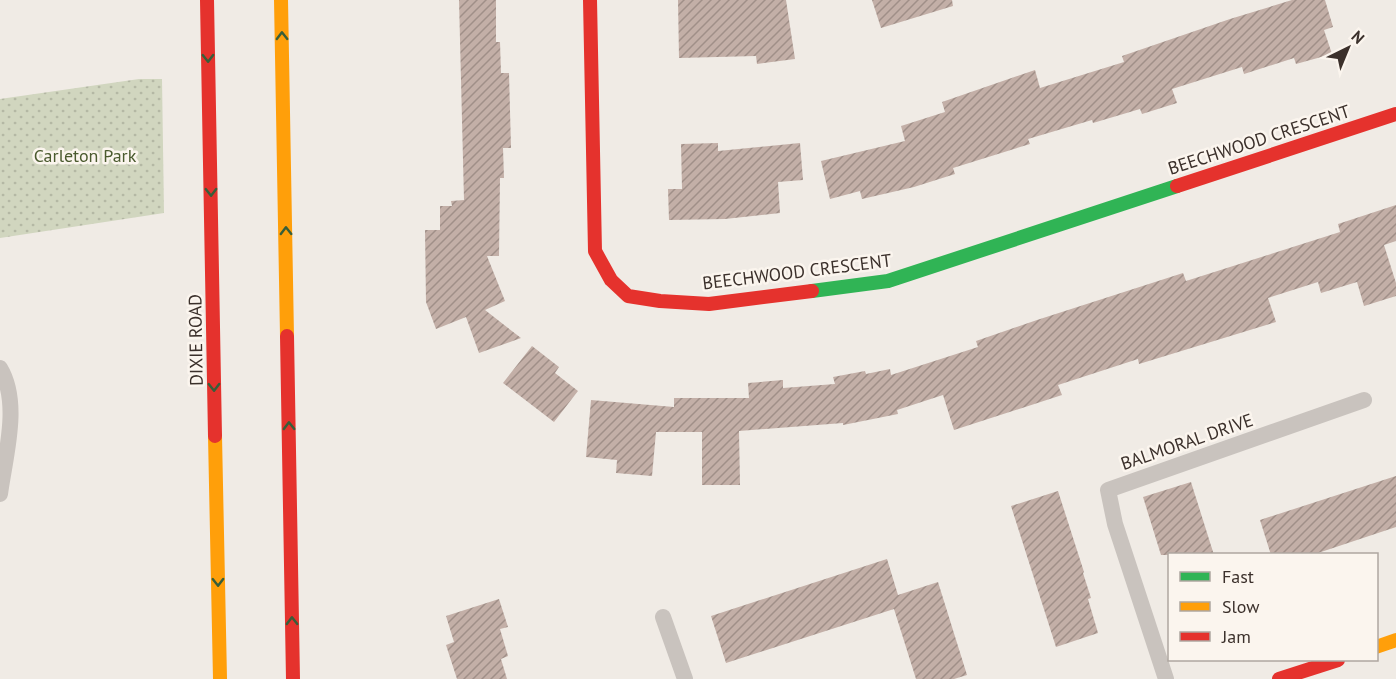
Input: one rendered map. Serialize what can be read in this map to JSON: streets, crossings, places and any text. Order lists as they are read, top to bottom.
{
  "streets": {
    "main road": ["BEECHWOOD CRESCENT", "DIXIE ROAD"],
    "lane": ["BALMORAL DRIVE"]
  },
  "parks": ["Carleton Park"],
  "legend": ["Fast", "Slow", "Jam"],
  "north": "top right"
}
